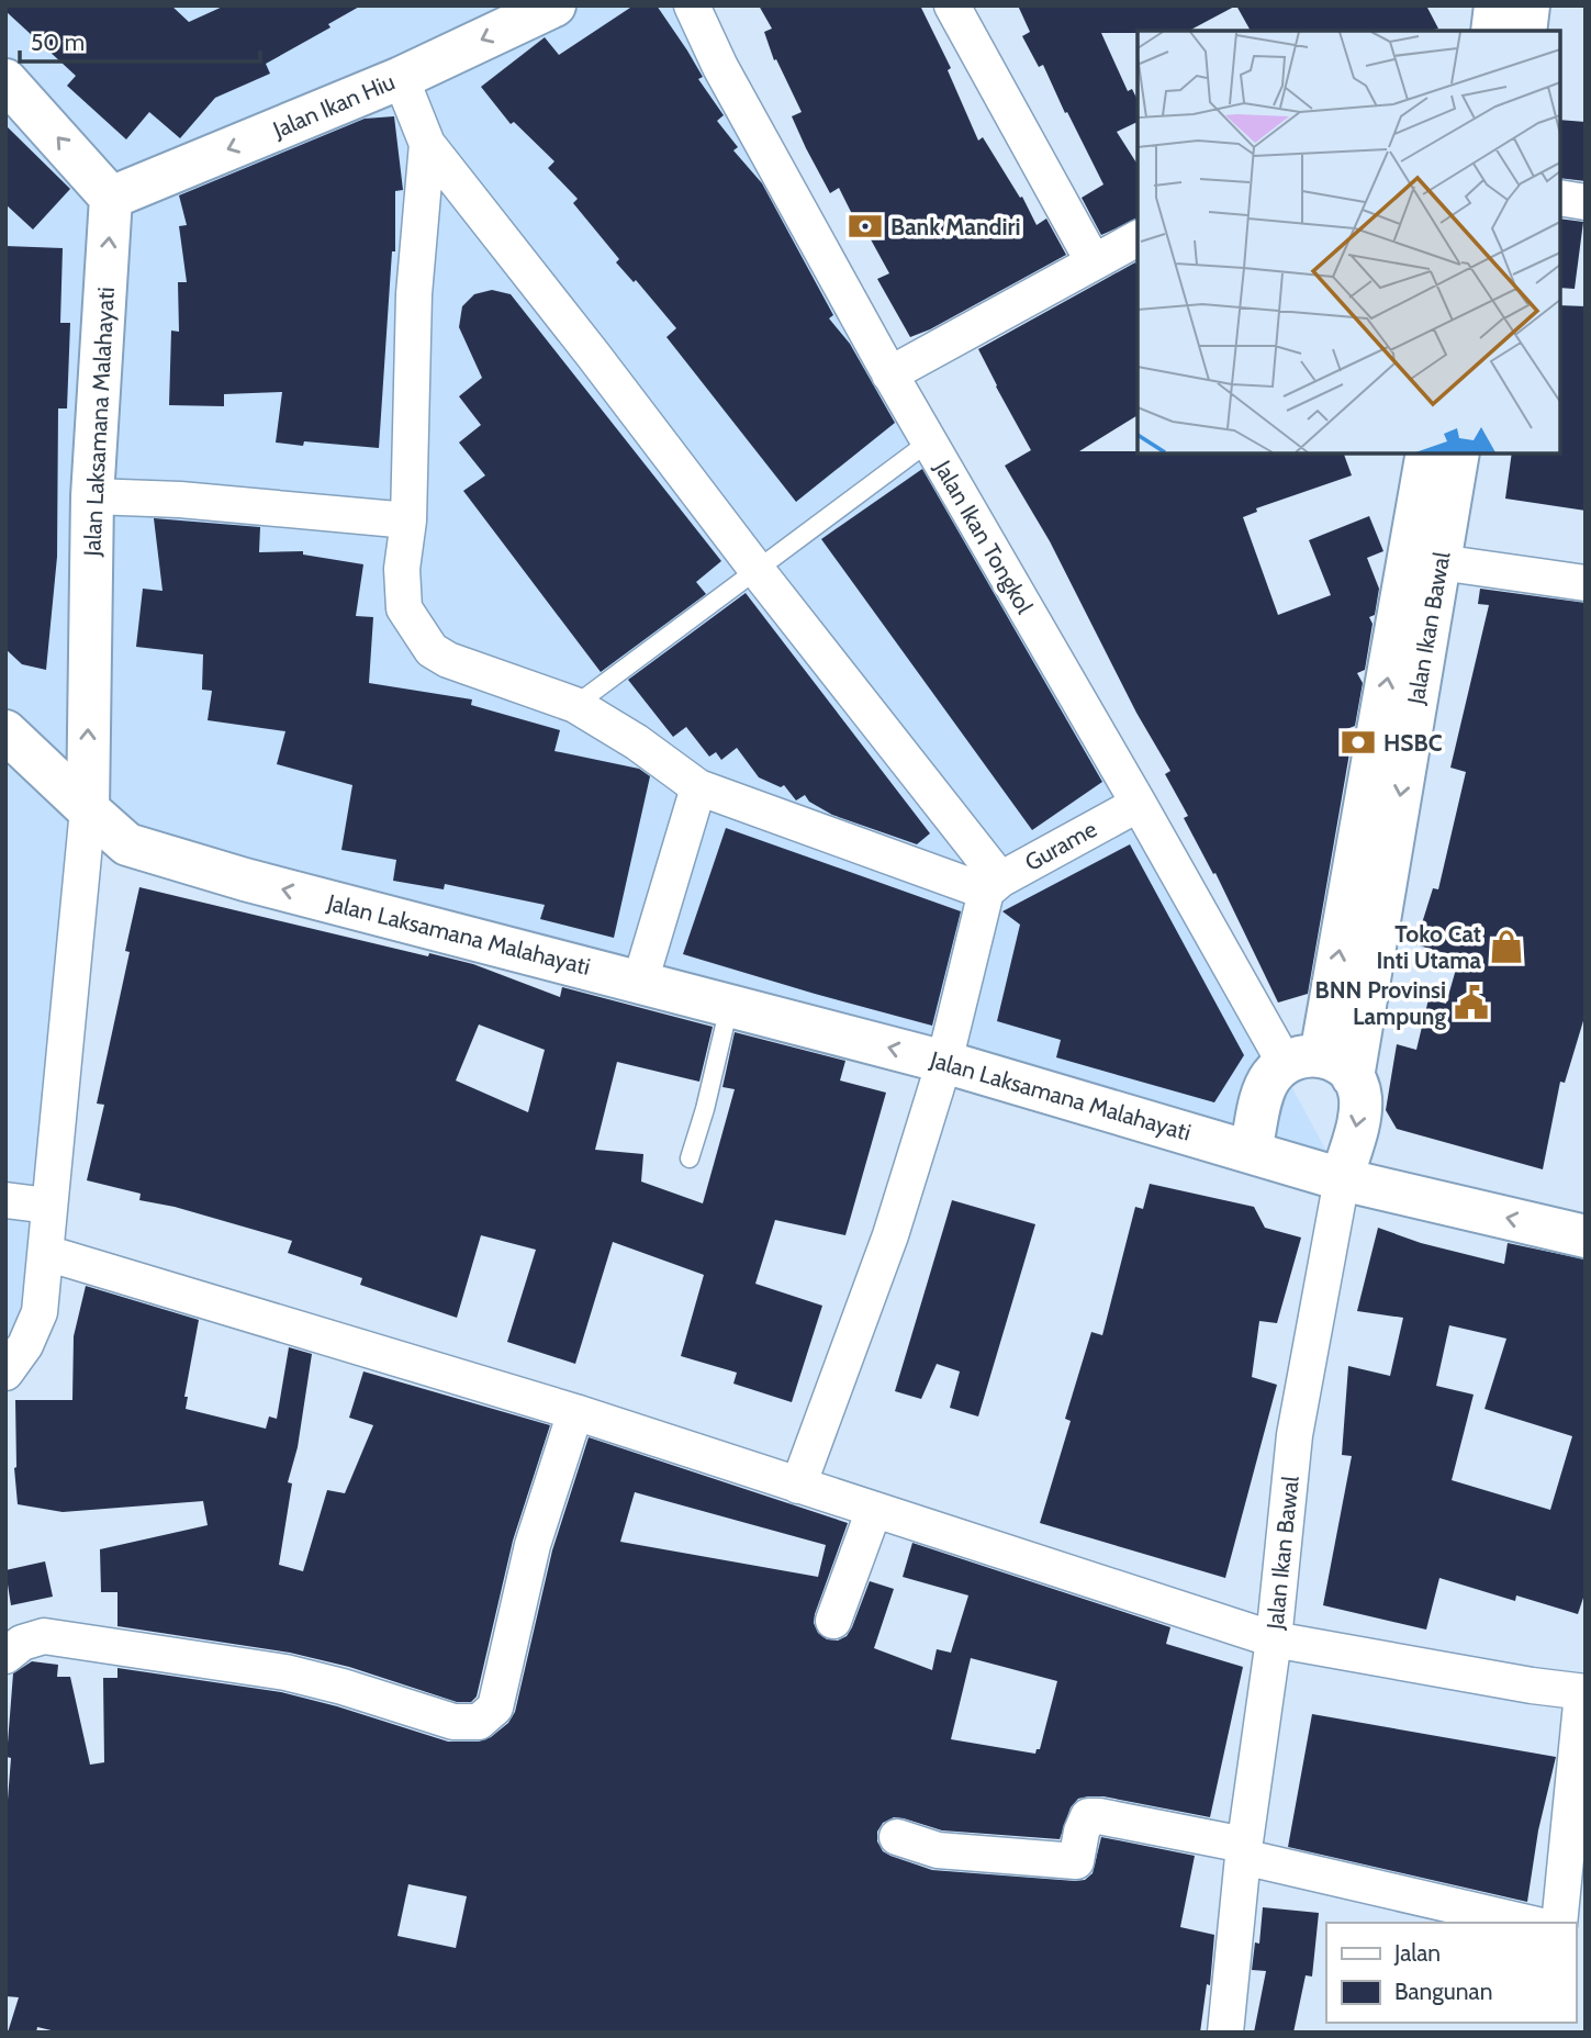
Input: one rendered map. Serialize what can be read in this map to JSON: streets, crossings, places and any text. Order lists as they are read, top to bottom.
{
  "streets": {
    "main road": ["Jalan Ikan Hiu", "Jalan Laksamana Malahayati", "Jalan Ikan Bawal"],
    "street": ["Jalan Ikan Tongkol", "Gurame"]
  },
  "crossings": [
    ["Jalan Ikan Hiu", "Jalan Laksamana Malahayati"],
    ["Jalan Laksamana Malahayati", "Jalan Ikan Bawal"],
    ["Jalan Ikan Tongkol", "Jalan Ikan Bawal"],
    ["Jalan Ikan Tongkol", "Gurame"]
  ],
  "one_way": ["Jalan Ikan Hiu"],
  "places": {
    "bank": ["Bank Mandiri", "HSBC"],
    "shop": ["Toko Cat Inti Utama"],
    "public building": ["BNN Provinsi Lampung"]
  },
  "legend": ["Jalan", "Bangunan"],
  "scale_bar": "50 m"
}
